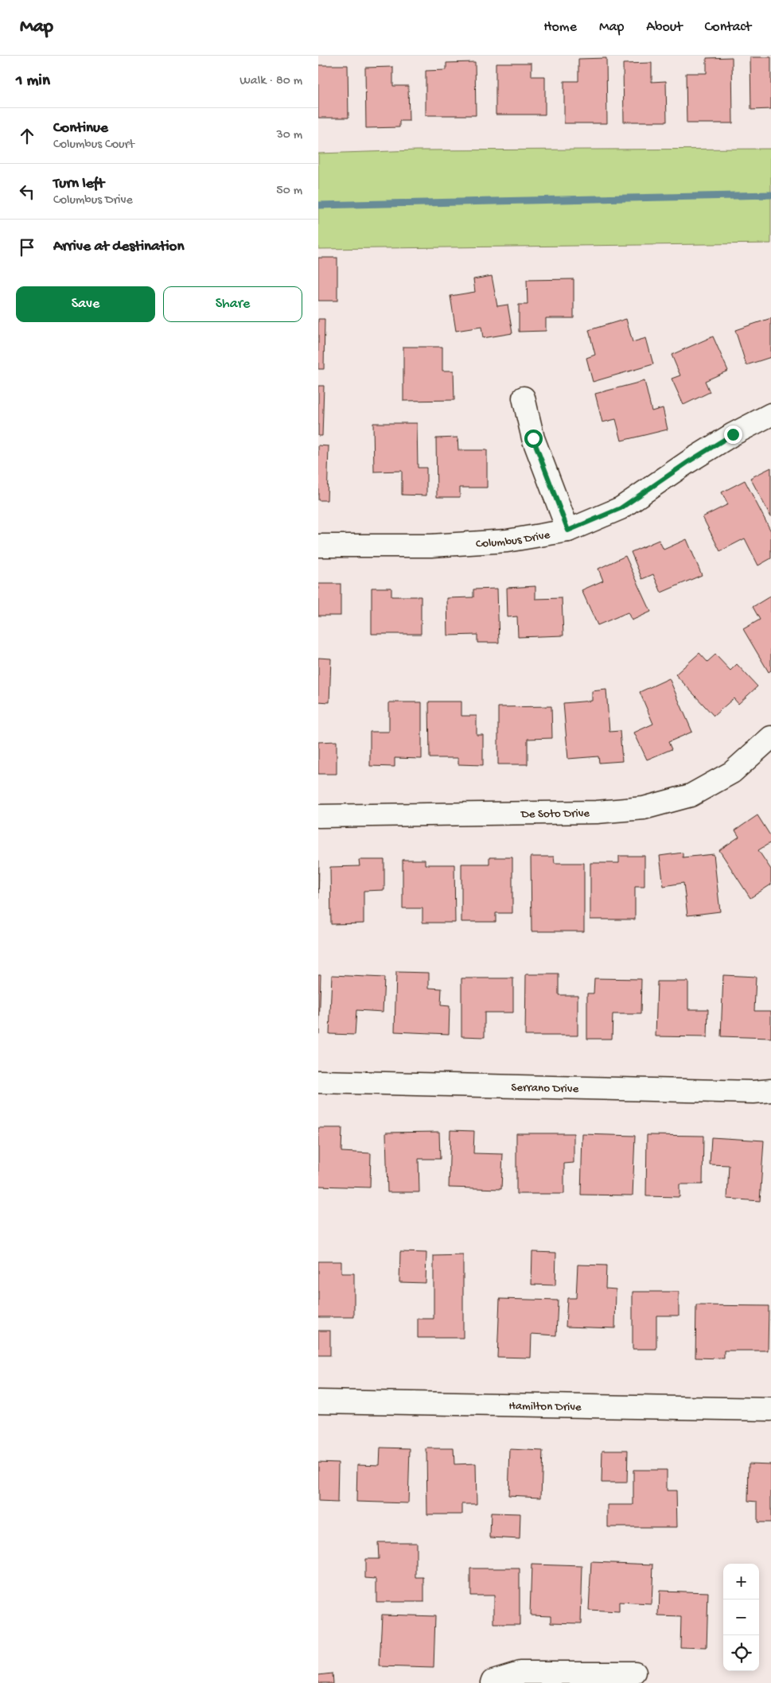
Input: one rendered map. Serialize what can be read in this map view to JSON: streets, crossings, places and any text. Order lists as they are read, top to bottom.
{
  "streets": {
    "street": [
      "Columbus Drive",
      "De Soto Drive",
      "Serrano Drive",
      "Hamilton Drive"
    ]
  },
  "page": {
    "header": "Map",
    "nav": [
      "Home",
      "Map",
      "About",
      "Contact"
    ],
    "heading": ["1 min", "Walk · 80 m"],
    "list": [
      ["Continue", "Columbus Court", "30 m"],
      ["Turn left", "Columbus Drive", "50 m"],
      "Arrive at destination"
    ],
    "buttons": ["Save", "Share"],
    "map_buttons": ["+", "−"]
  }
}
